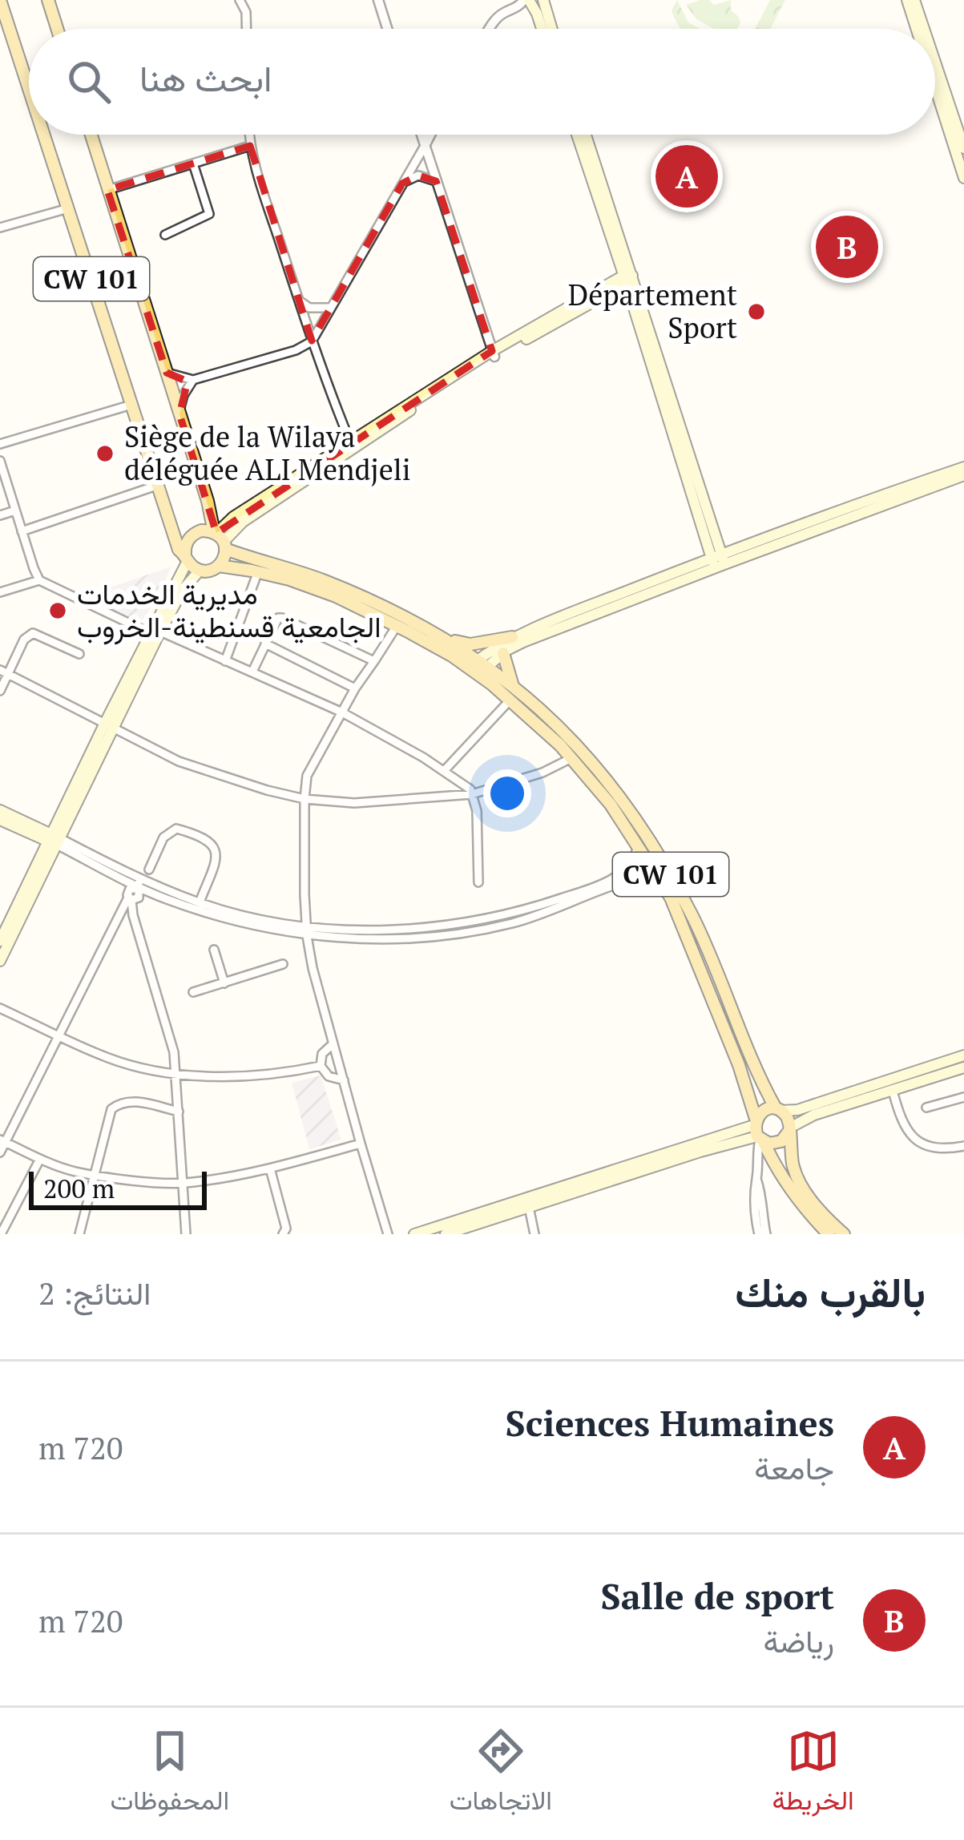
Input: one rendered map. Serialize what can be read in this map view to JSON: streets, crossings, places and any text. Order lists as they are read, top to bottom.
{
  "streets": {
    "main road": ["CW 101"]
  },
  "places": ["Département Sport", "Siège de la Wilaya déléguée ALI Mendjeli", "مديرية الخدمات الجامعية قسنطينة-الخروب"],
  "scale_bar": "200 m",
  "page": {
    "search": "ابحث هنا",
    "pins": ["A", "B"],
    "scale": "200 m",
    "heading": ["بالقرب منك", "النتائج: 2"],
    "list": [
      {
        "mark": "A",
        "name": "Sciences Humaines",
        "note": "جامعة",
        "value": "720 m"
      },
      {
        "mark": "B",
        "name": "Salle de sport",
        "note": "رياضة",
        "value": "720 m"
      }
    ],
    "nav": ["الخريطة", "الاتجاهات", "المحفوظات"]
  }
}
